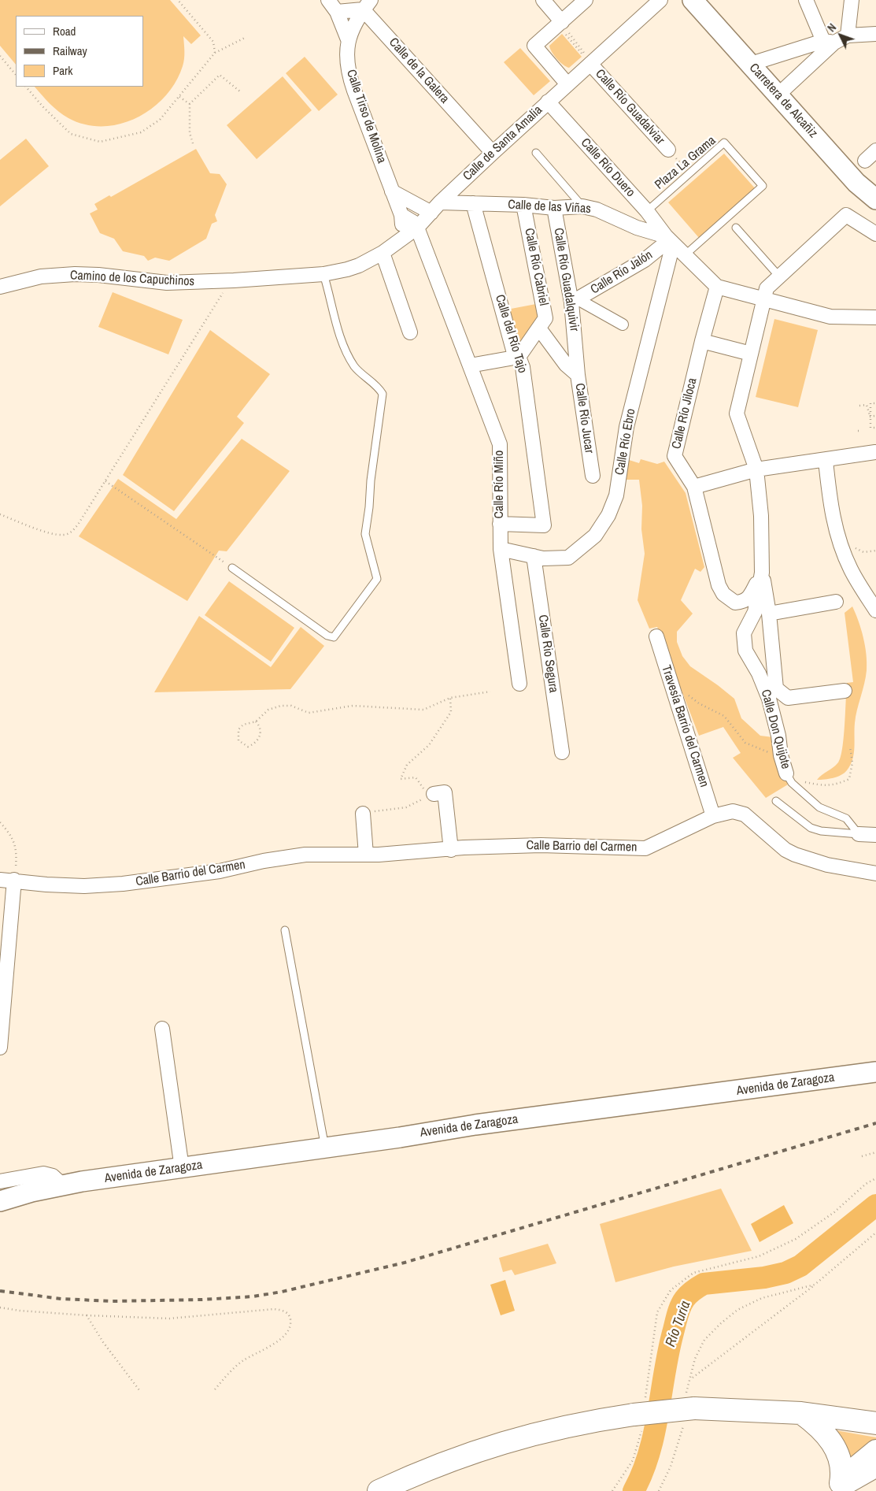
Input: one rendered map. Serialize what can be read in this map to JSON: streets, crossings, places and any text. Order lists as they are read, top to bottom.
{
  "streets": {
    "main road": ["Carretera de Alcañiz", "Avenida de Zaragoza"],
    "street": [
      "Calle de la Galera",
      "Calle Río Guadalviar",
      "Calle Tirso de Molina",
      "Calle de Santa Amalia",
      "Calle Río Duero",
      "Calle de las Viñas",
      "Calle Río Cabriel",
      "Calle Río Jalón",
      "Camino de los Capuchinos",
      "Calle Río Guadalquivir",
      "Calle del Río Tajo",
      "Calle Río Jiloca",
      "Calle Río Jucar",
      "Calle Río Ebro",
      "Calle Río Miño",
      "Calle Rio Segura",
      "Travesía Barrio del Carmen",
      "Calle Don Quijote",
      "Calle Barrio del Carmen"
    ],
    "lane": ["Plaza La Grama"]
  },
  "crossings": [
    ["Calle de la Galera", "Calle Tirso de Molina"],
    ["Calle de la Galera", "Calle de Santa Amalia"],
    ["Calle Río Guadalviar", "Calle de Santa Amalia"],
    ["Calle Tirso de Molina", "Calle de Santa Amalia"],
    ["Calle de Santa Amalia", "Calle Río Duero"],
    ["Calle de Santa Amalia", "Camino de los Capuchinos"],
    ["Calle de Santa Amalia", "Calle Río Miño"],
    ["Plaza La Grama", "Calle Río Duero"],
    ["Plaza La Grama", "Calle de las Viñas"],
    ["Calle Río Duero", "Calle de las Viñas"],
    ["Calle Río Duero", "Calle Río Jalón"],
    ["Calle Río Duero", "Calle Río Ebro"],
    ["Calle de las Viñas", "Calle Río Cabriel"],
    ["Calle de las Viñas", "Calle Río Jalón"],
    ["Calle de las Viñas", "Calle Río Guadalquivir"],
    ["Calle de las Viñas", "Calle del Río Tajo"],
    ["Calle de las Viñas", "Calle Río Jiloca"],
    ["Calle de las Viñas", "Calle Río Ebro"],
    ["Calle de las Viñas", "Calle Don Quijote"],
    ["Calle Río Cabriel", "Calle del Río Tajo"],
    ["Calle Río Cabriel", "Calle Río Jucar"],
    ["Calle Río Jalón", "Calle Río Guadalquivir"],
    ["Calle Río Jalón", "Calle Río Ebro"],
    ["Calle Río Guadalquivir", "Calle Río Jucar"],
    ["Calle del Río Tajo", "Calle Río Miño"],
    ["Calle Río Jiloca", "Calle Don Quijote"],
    ["Calle Río Ebro", "Calle Río Miño"],
    ["Calle Río Ebro", "Calle Rio Segura"],
    ["Travesía Barrio del Carmen", "Calle Barrio del Carmen"]
  ],
  "water": ["Río Turia"],
  "legend": ["Road", "Railway", "Park"],
  "north": "top left"
}
